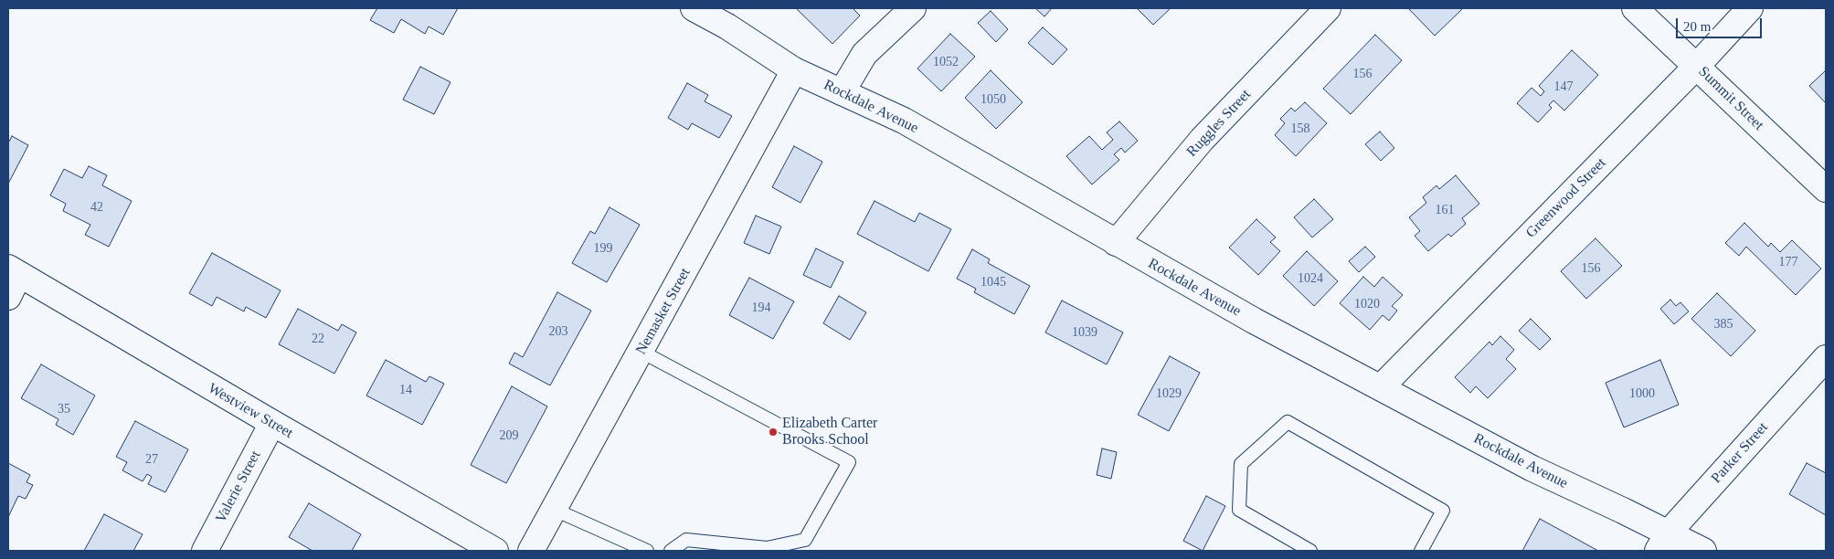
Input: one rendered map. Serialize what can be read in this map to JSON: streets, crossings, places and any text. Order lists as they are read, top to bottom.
{
  "streets": {
    "street": [
      "Summit Street",
      "Rockdale Avenue",
      "Ruggles Street",
      "Greenwood Street",
      "Nemasket Street",
      "Westview Street",
      "Parker Street",
      "Valerie Street"
    ]
  },
  "crossings": [
    ["Summit Street", "Greenwood Street"],
    ["Rockdale Avenue", "Ruggles Street"],
    ["Rockdale Avenue", "Greenwood Street"],
    ["Rockdale Avenue", "Nemasket Street"],
    ["Rockdale Avenue", "Parker Street"],
    ["Westview Street", "Valerie Street"]
  ],
  "places": ["Elizabeth Carter Brooks School"],
  "house_numbers": [
    "1052",
    "156",
    "147",
    "1050",
    "158",
    "42",
    "161",
    "199",
    "177",
    "156",
    "1024",
    "1045",
    "1020",
    "194",
    "385",
    "203",
    "1039",
    "22",
    "14",
    "1029",
    "1000",
    "35",
    "209",
    "27"
  ],
  "scale_bar": "20 m"
}
